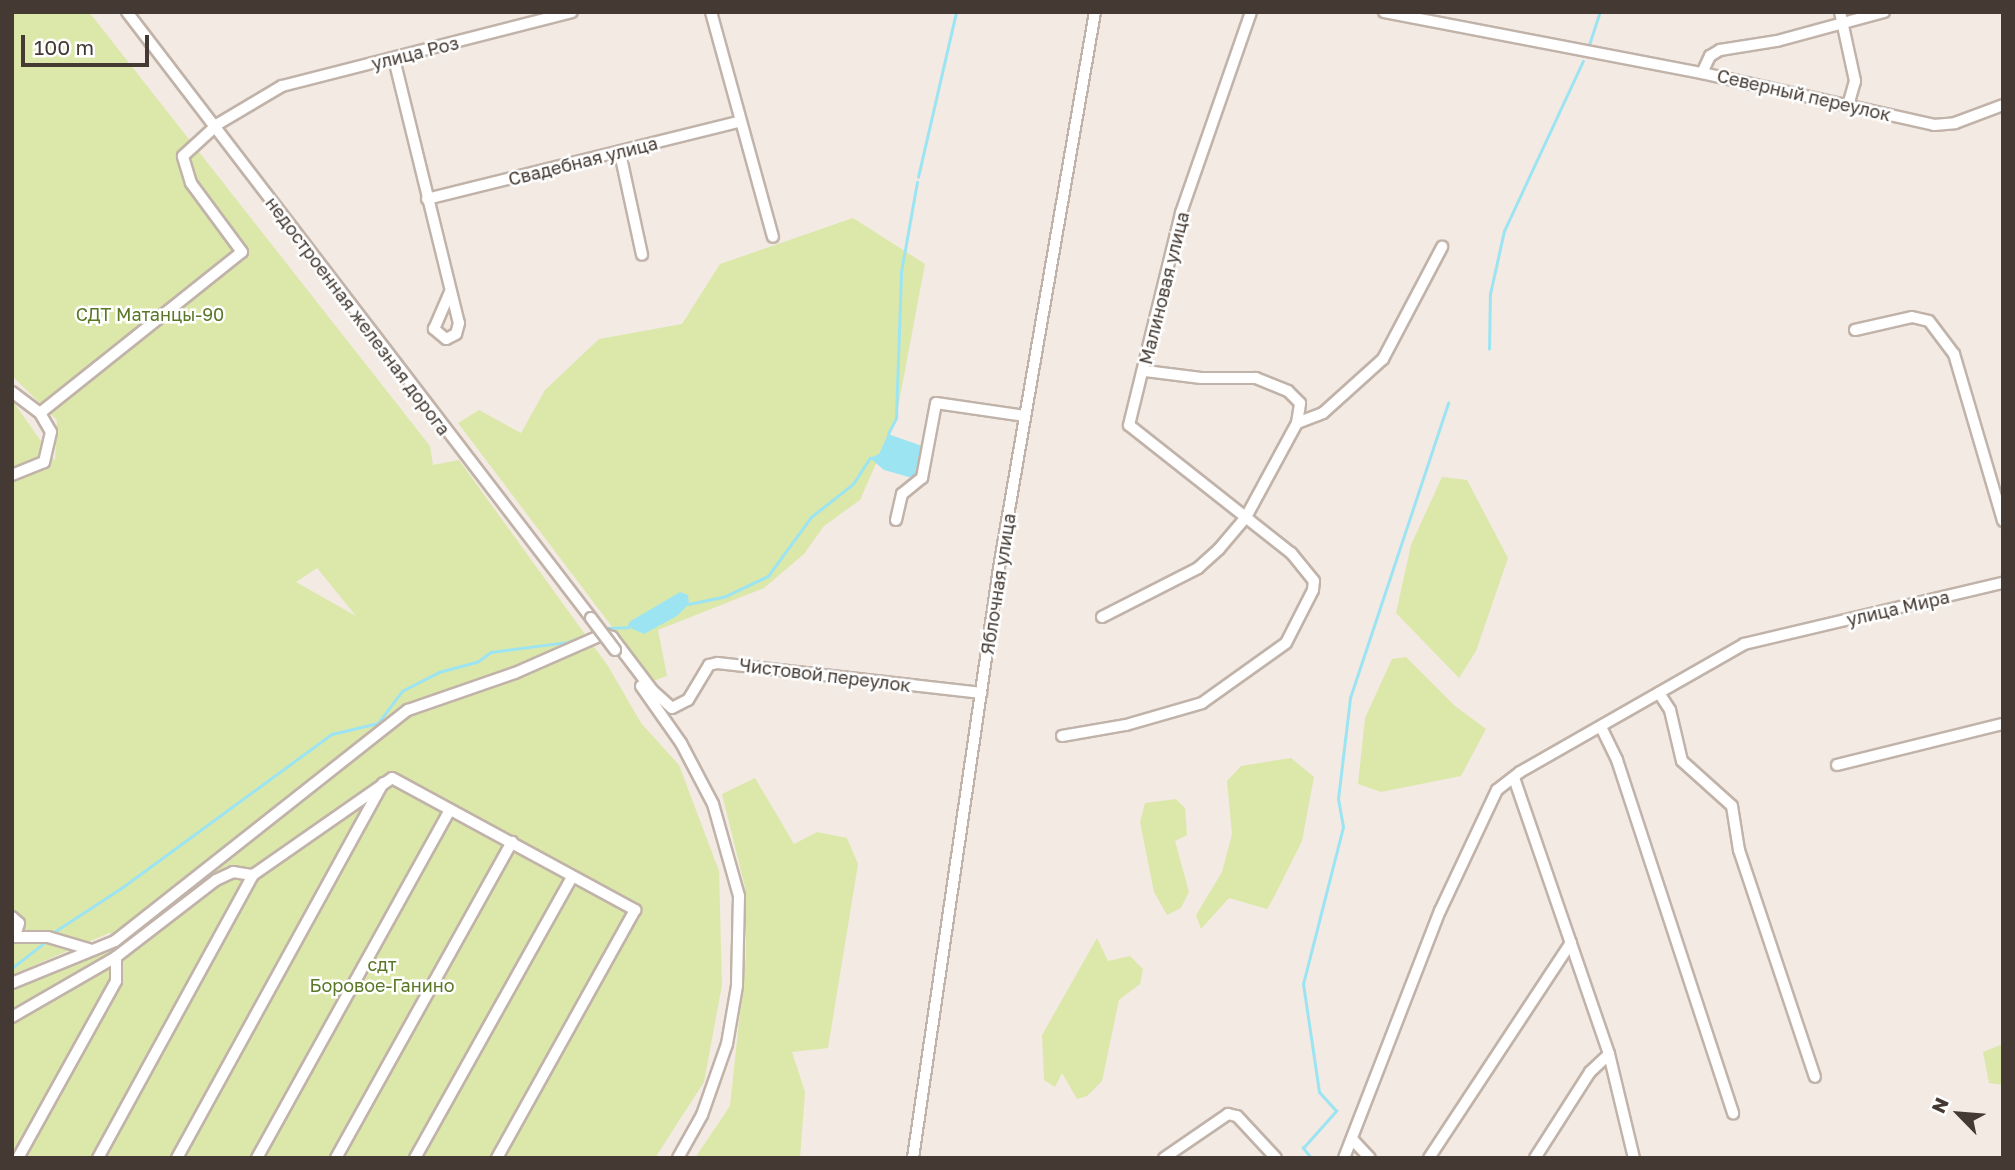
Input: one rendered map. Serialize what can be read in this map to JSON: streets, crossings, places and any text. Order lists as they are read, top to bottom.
{
  "streets": {
    "street": [
      "улица Роз",
      "Северный переулок",
      "Свадебная улица",
      "Малиновая улица",
      "недостроенная железная дорога",
      "Яблочная улица",
      "улица Мира",
      "Чистовой переулок"
    ]
  },
  "crossings": [
    ["улица Роз", "недостроенная железная дорога"],
    ["Яблочная улица", "Чистовой переулок"]
  ],
  "parks": ["СДТ Матанцы-90", "сдт Боровое-Ганино"],
  "scale_bar": "100 m",
  "north": "top left"
}
